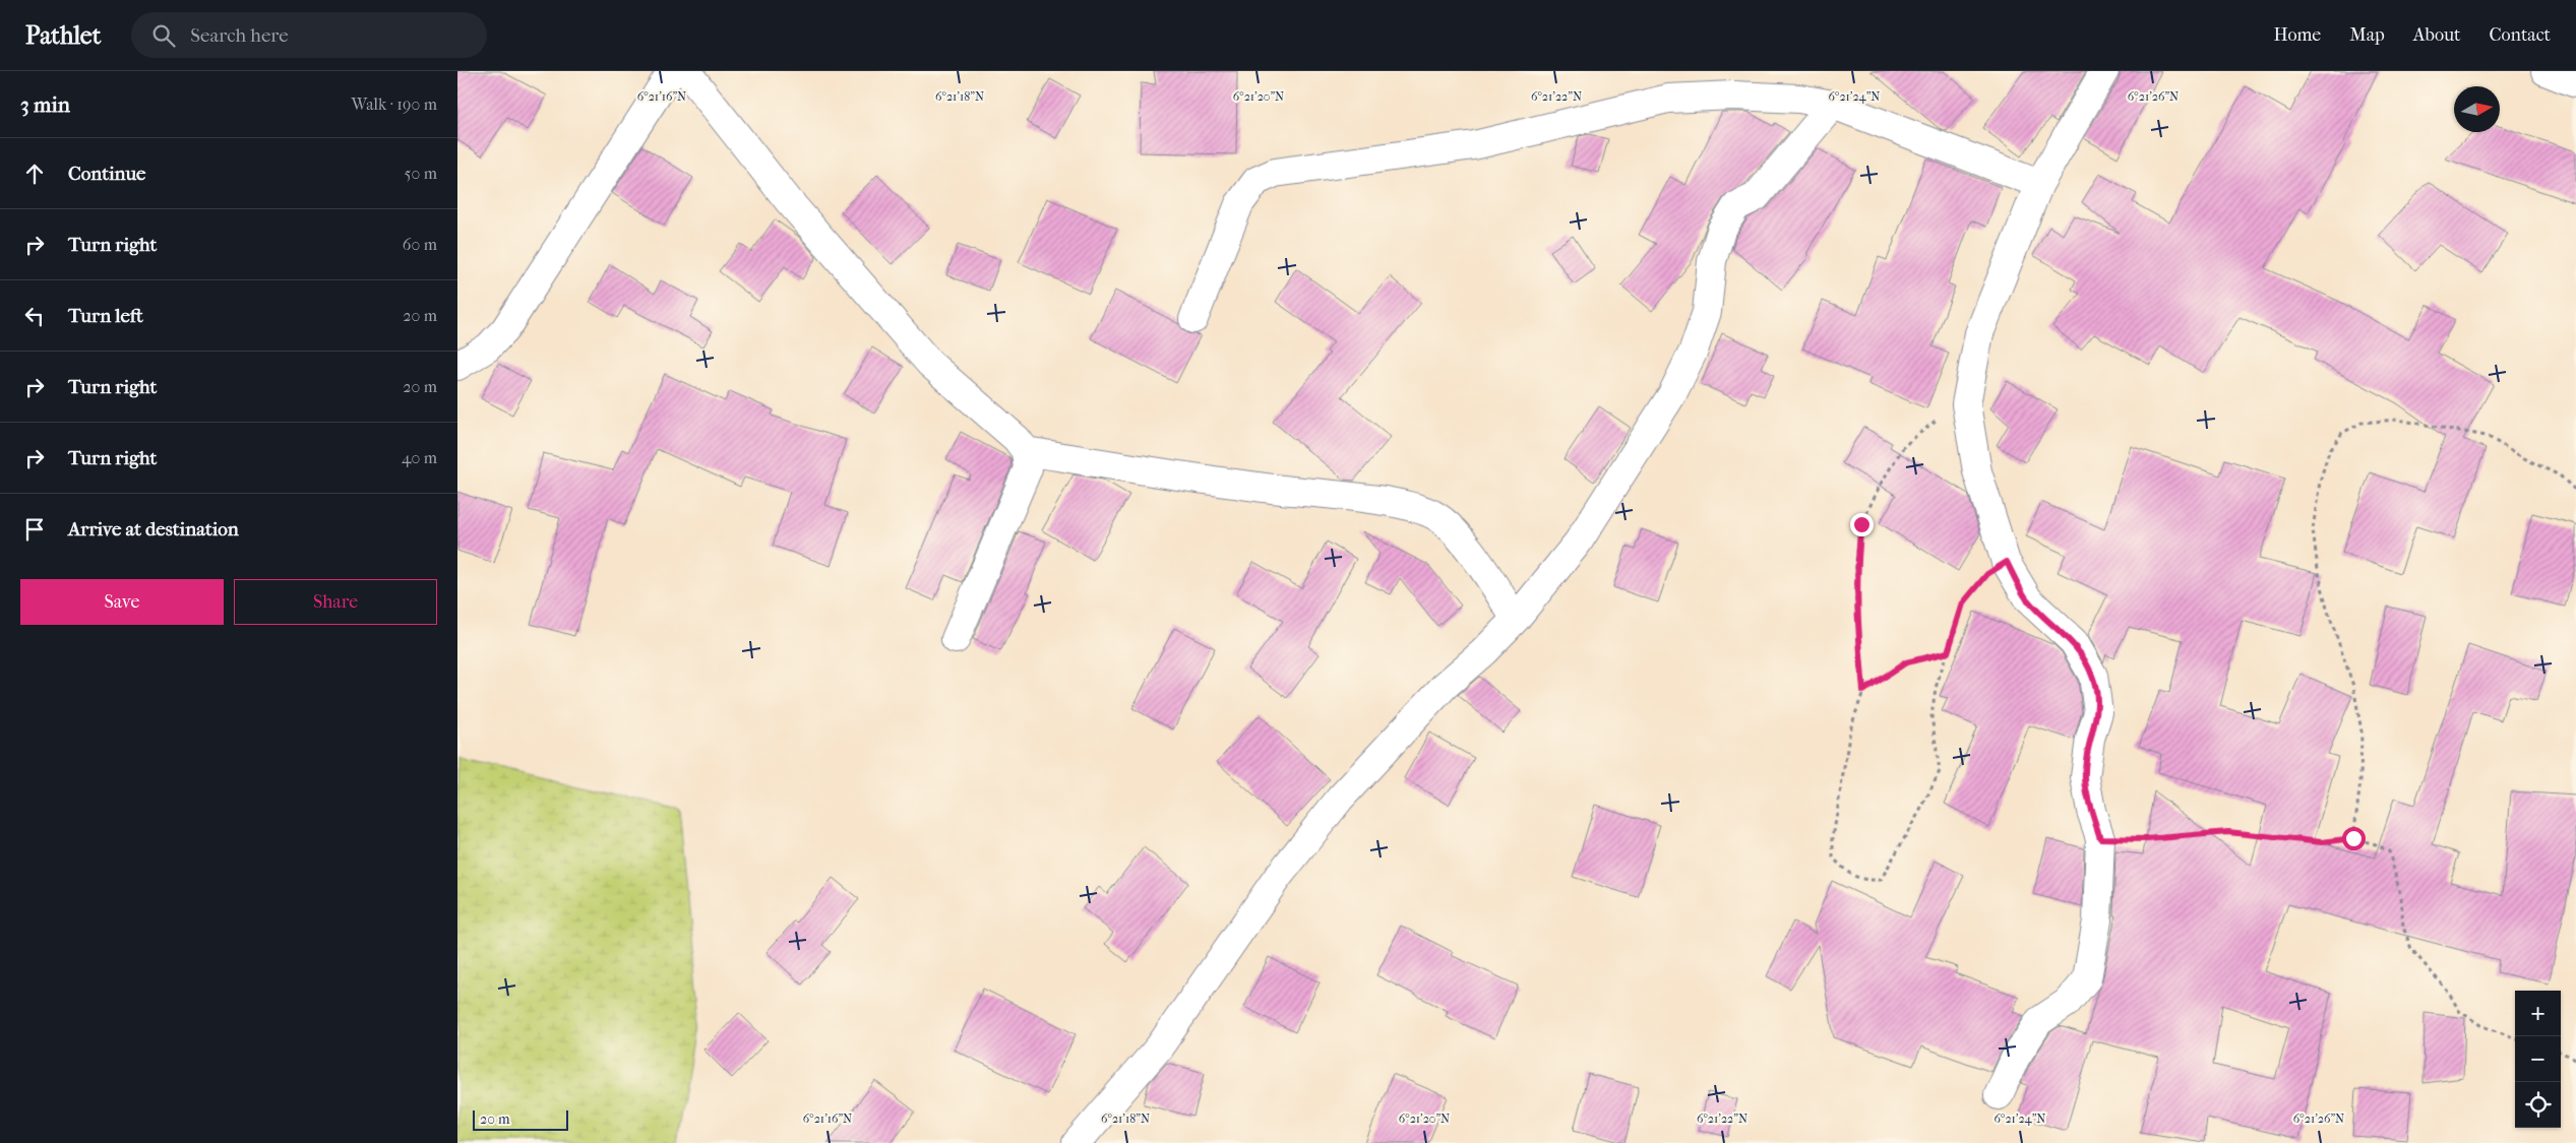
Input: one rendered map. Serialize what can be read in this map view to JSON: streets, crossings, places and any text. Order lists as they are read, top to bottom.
{
  "scale_bar": "20 m",
  "north": "right",
  "page": {
    "header": "Pathlet",
    "search": "Search here",
    "nav": [
      "Home",
      "Map",
      "About",
      "Contact"
    ],
    "heading": ["3 min", "Walk · 190 m"],
    "list": [
      ["Continue", "50 m"],
      ["Turn right", "60 m"],
      ["Turn left", "20 m"],
      ["Turn right", "20 m"],
      ["Turn right", "40 m"],
      "Arrive at destination"
    ],
    "buttons": ["Save", "Share"],
    "map_buttons": ["+", "−"],
    "scale": "20 m"
  },
  "coordinates": [
    "6°21'16\"N",
    "6°21'18\"N",
    "6°21'20\"N",
    "6°21'22\"N",
    "6°21'24\"N",
    "6°21'26\"N"
  ]
}
